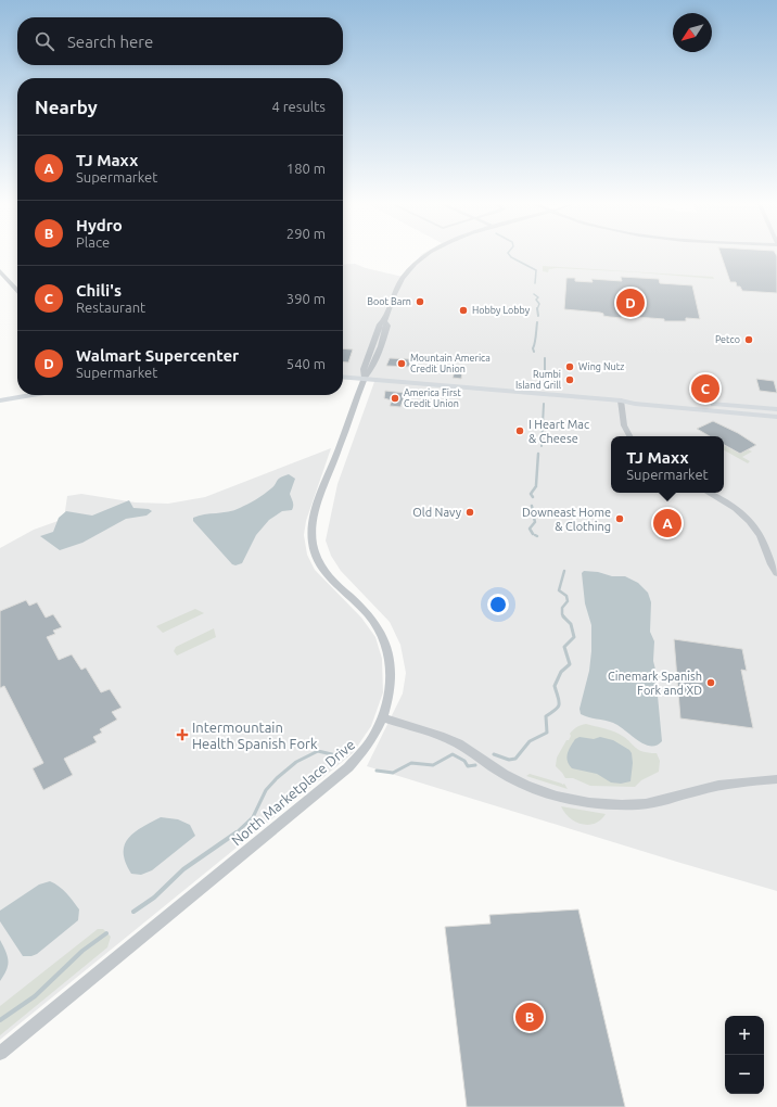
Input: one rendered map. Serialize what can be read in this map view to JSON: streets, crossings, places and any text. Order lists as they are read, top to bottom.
{
  "streets": {
    "street": ["North Marketplace Drive"]
  },
  "places": {
    "other": [
      "Boot Barn",
      "Hobby Lobby",
      "Petco",
      "Mountain America Credit Union",
      "Wing Nutz",
      "Rumbi Island Grill",
      "America First Credit Union",
      "I Heart Mac & Cheese",
      "Old Navy",
      "Downeast Home & Clothing",
      "Cinemark Spanish Fork and XD"
    ],
    "health": ["Intermountain Health Spanish Fork"]
  },
  "north": "bottom left",
  "page": {
    "search": "Search here",
    "heading": ["Nearby", "4 results"],
    "list": [
      {
        "mark": "A",
        "name": "TJ Maxx",
        "note": "Supermarket",
        "value": "180 m"
      },
      {
        "mark": "B",
        "name": "Hydro",
        "note": "Place",
        "value": "290 m"
      },
      {
        "mark": "C",
        "name": "Chili's",
        "note": "Restaurant",
        "value": "390 m"
      },
      {
        "mark": "D",
        "name": "Walmart Supercenter",
        "note": "Supermarket",
        "value": "540 m"
      }
    ],
    "pins": [
      "D",
      "C",
      "A",
      "B"
    ],
    "popup": ["TJ Maxx", "Supermarket"],
    "map_buttons": ["+", "−"]
  }
}
